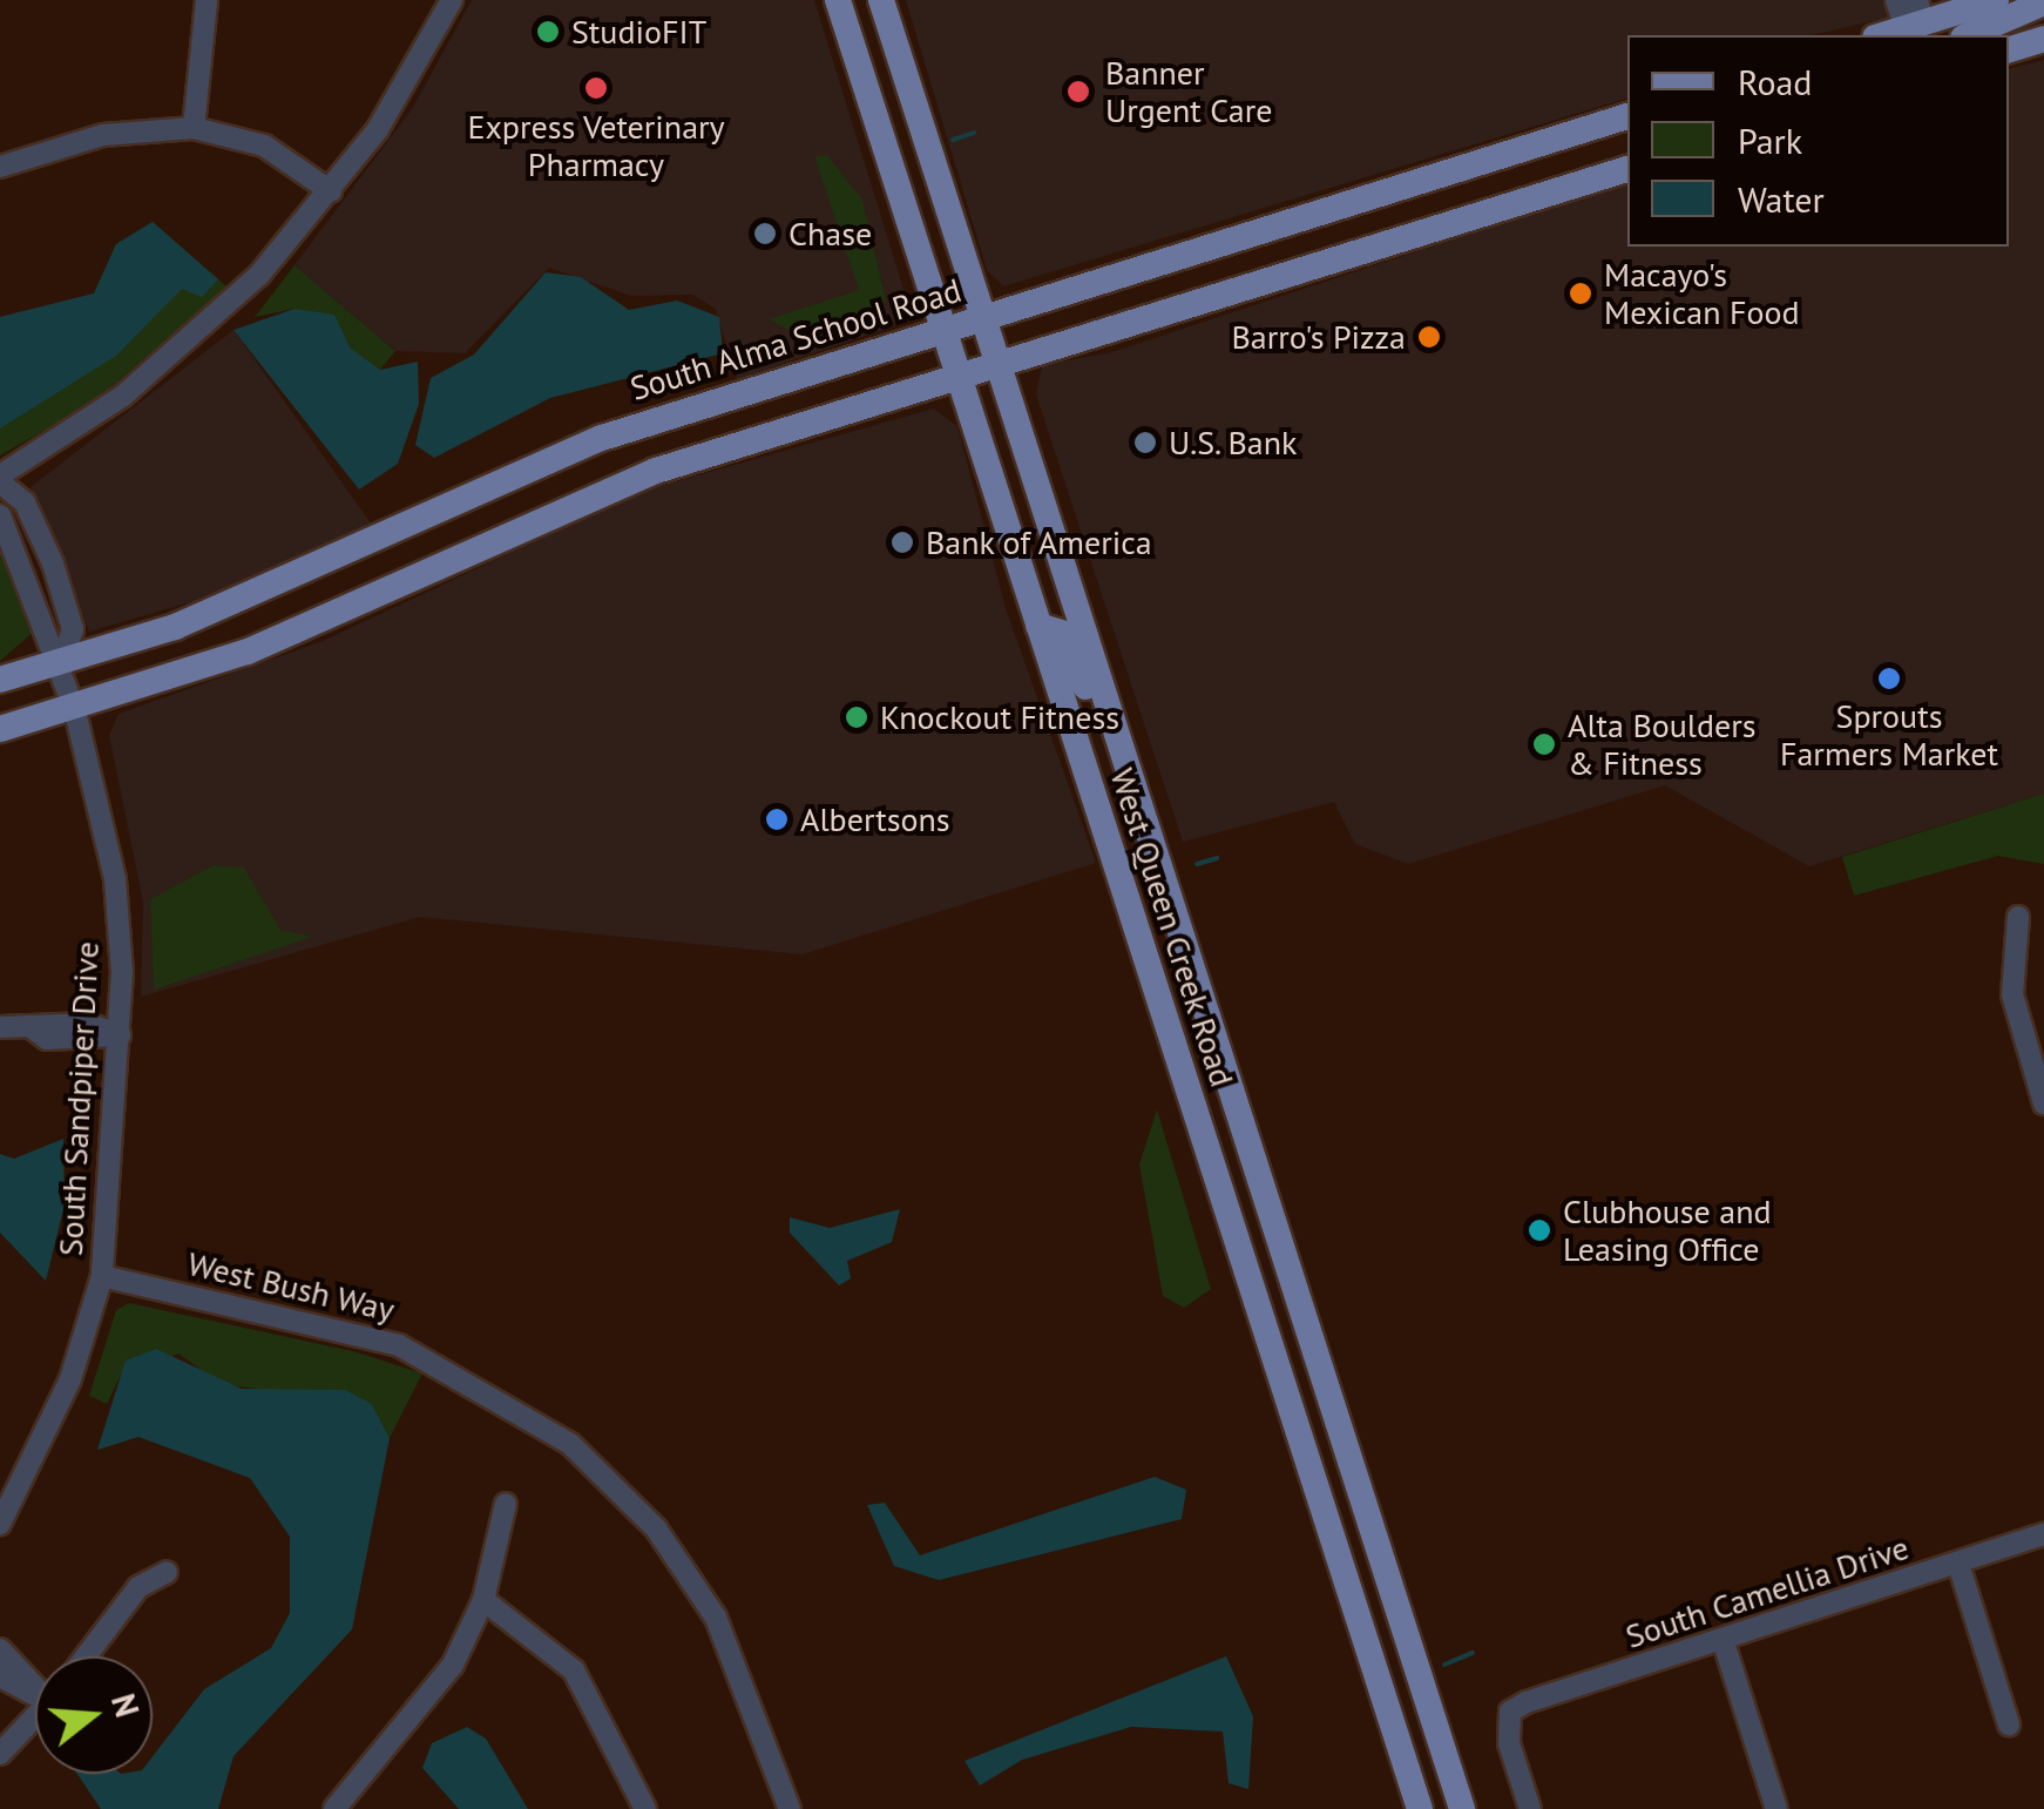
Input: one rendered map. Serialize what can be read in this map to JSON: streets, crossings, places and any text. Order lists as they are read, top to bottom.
{
  "streets": {
    "main road": ["South Alma School Road", "West Queen Creek Road"],
    "street": ["South Sandpiper Drive", "West Bush Way", "South Camellia Drive"]
  },
  "crossings": [
    ["South Alma School Road", "West Queen Creek Road"],
    ["South Alma School Road", "South Sandpiper Drive"],
    ["South Sandpiper Drive", "West Bush Way"]
  ],
  "places": [
    "StudioFIT",
    "Express Veterinary Pharmacy",
    "Banner Urgent Care",
    "Chase",
    "Macayo's Mexican Food",
    "Barro's Pizza",
    "U.S. Bank",
    "Bank of America",
    "Sprouts Farmers Market",
    "Knockout Fitness",
    "Alta Boulders & Fitness",
    "Albertsons",
    "Clubhouse and Leasing Office"
  ],
  "legend": ["Road", "Park", "Water"],
  "north": "right"
}
